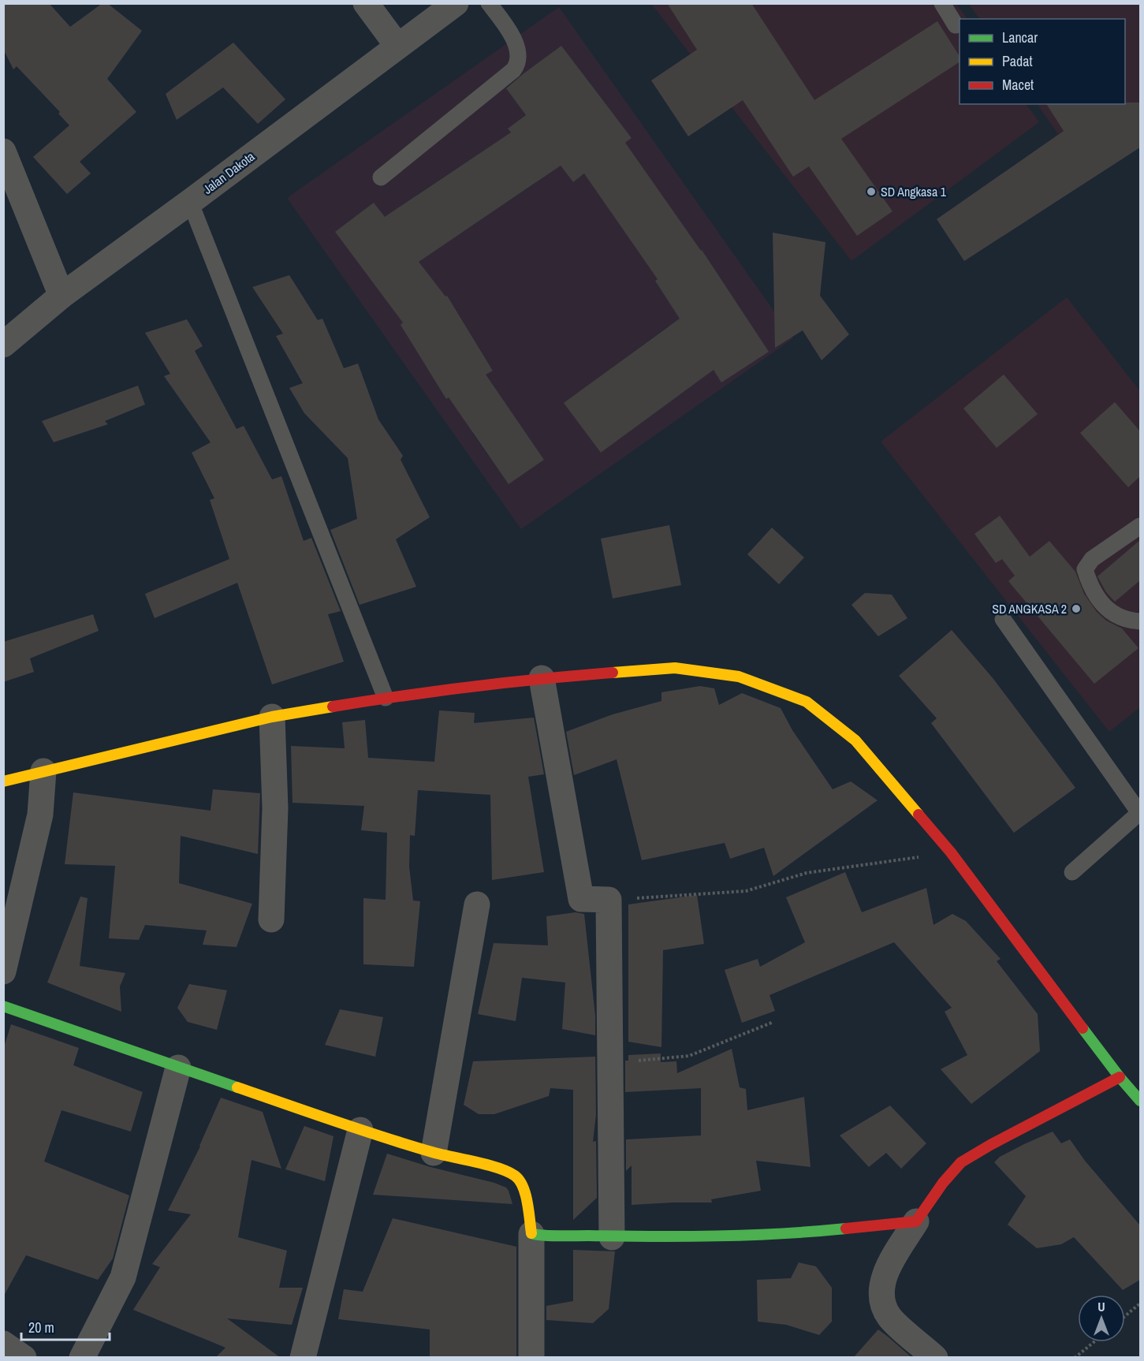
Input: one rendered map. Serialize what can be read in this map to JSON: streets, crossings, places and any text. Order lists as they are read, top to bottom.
{
  "streets": {
    "street": ["Jalan Dakota"]
  },
  "places": ["SD Angkasa 1", "SD ANGKASA 2"],
  "legend": ["Lancar", "Padat", "Macet"],
  "scale_bar": "20 m",
  "north": "top"
}
